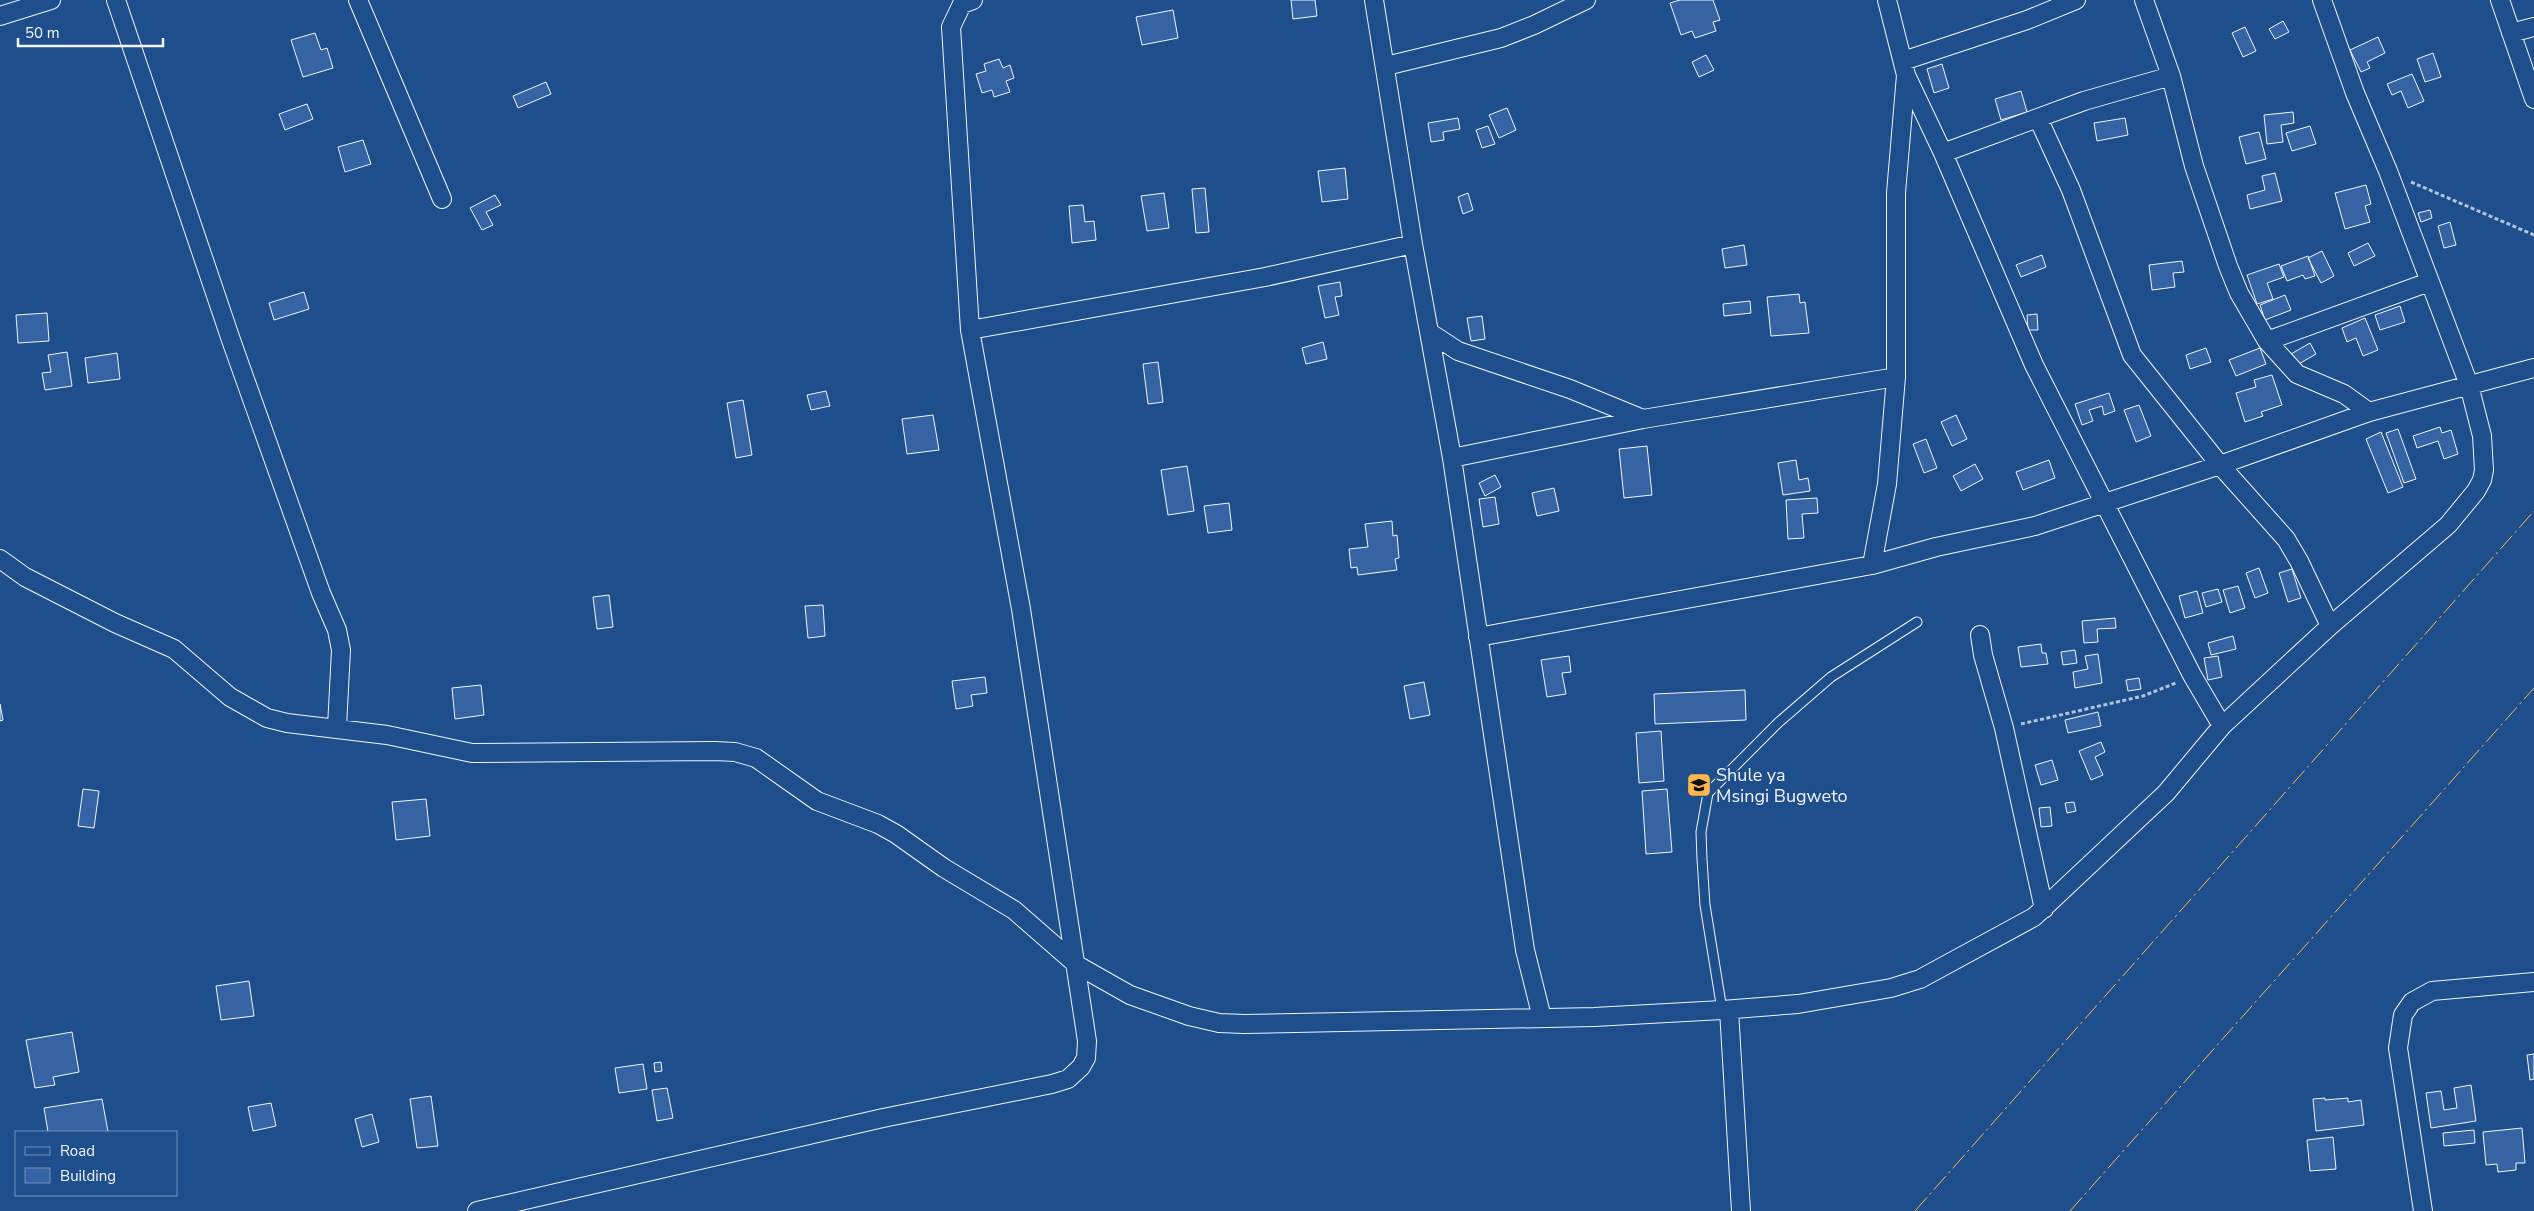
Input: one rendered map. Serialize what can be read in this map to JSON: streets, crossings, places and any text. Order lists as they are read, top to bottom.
{
  "places": {
    "school or university": ["Shule ya Msingi Bugweto"]
  },
  "legend": ["Road", "Building"],
  "scale_bar": "50 m"
}
